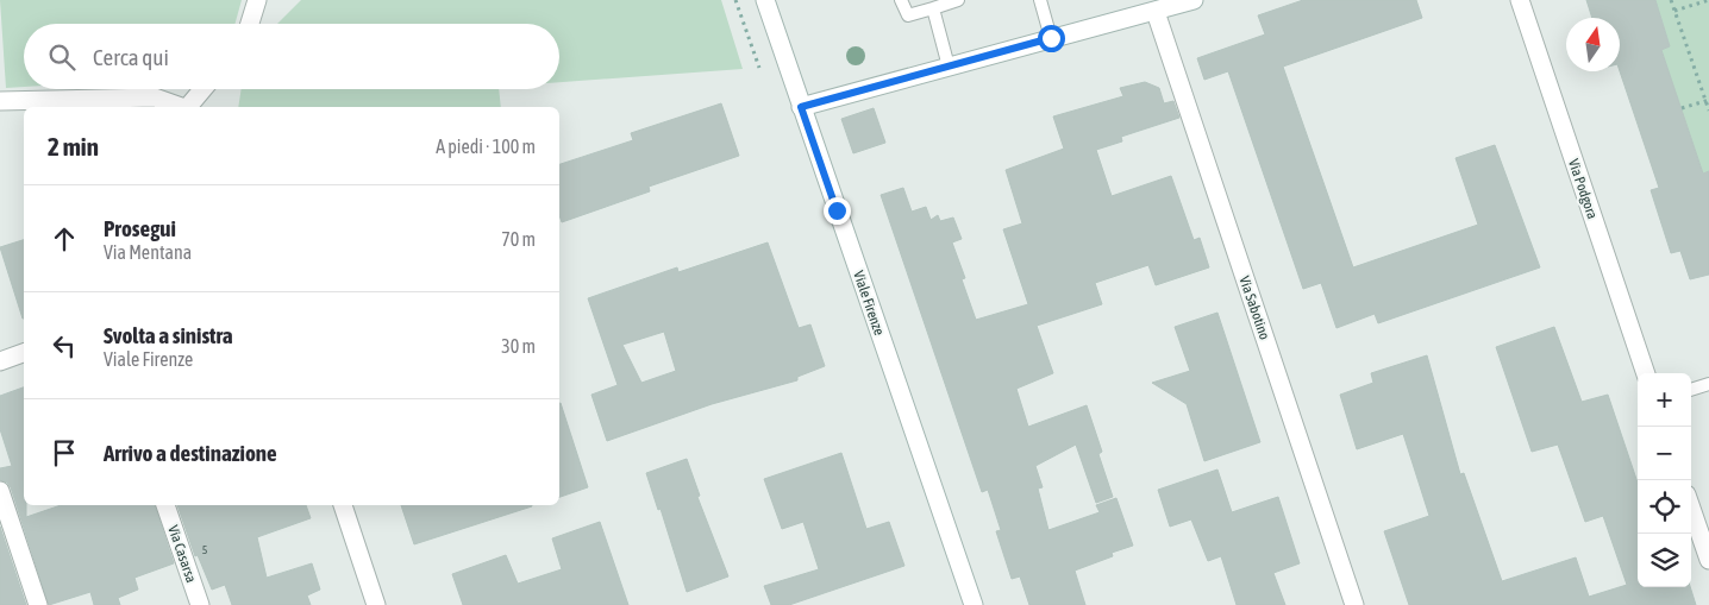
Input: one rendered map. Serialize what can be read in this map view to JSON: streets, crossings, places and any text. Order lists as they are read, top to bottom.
{
  "streets": {
    "street": [
      "Via Podgora",
      "Viale Firenze",
      "Via Sabotino",
      "Via Casarsa"
    ]
  },
  "house_numbers": ["5"],
  "north": "top",
  "page": {
    "search": "Cerca qui",
    "heading": ["2 min", "A piedi · 100 m"],
    "list": [
      ["Prosegui", "Via Mentana", "70 m"],
      ["Svolta a sinistra", "Viale Firenze", "30 m"],
      "Arrivo a destinazione"
    ],
    "map_buttons": ["+", "−"]
  }
}
